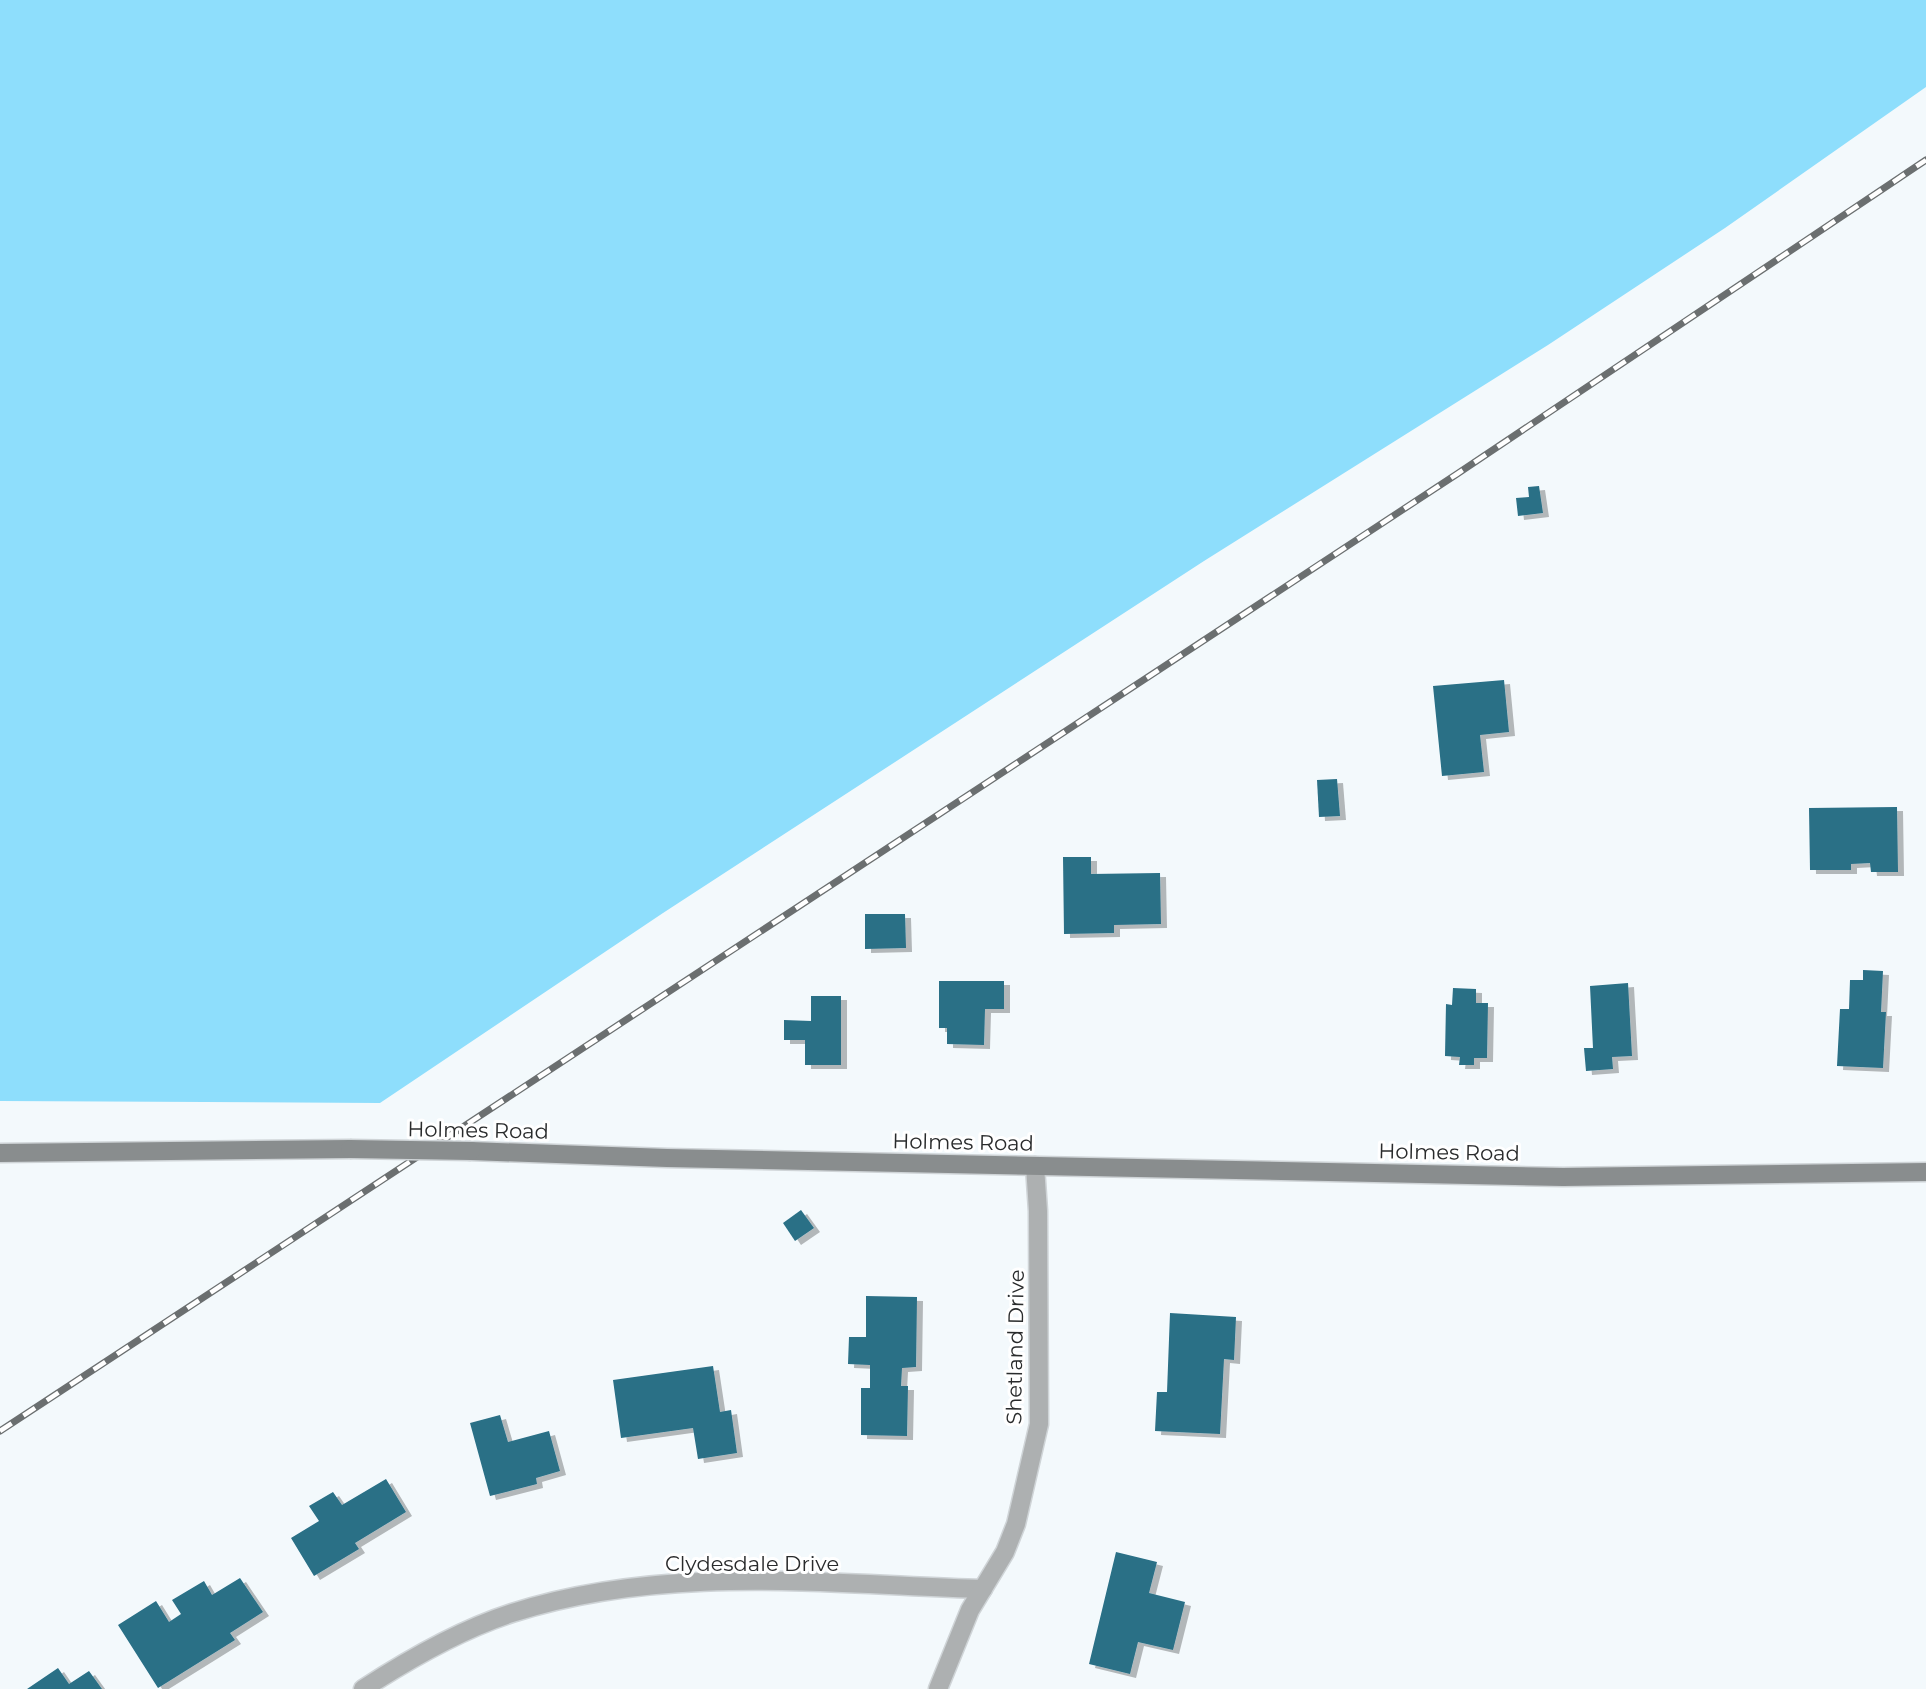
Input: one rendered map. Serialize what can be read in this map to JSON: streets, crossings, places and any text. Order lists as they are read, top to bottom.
{
  "streets": {
    "street": ["Holmes Road", "Shetland Drive", "Clydesdale Drive"]
  },
  "crossings": [
    ["Holmes Road", "Shetland Drive"],
    ["Shetland Drive", "Clydesdale Drive"]
  ]
}
